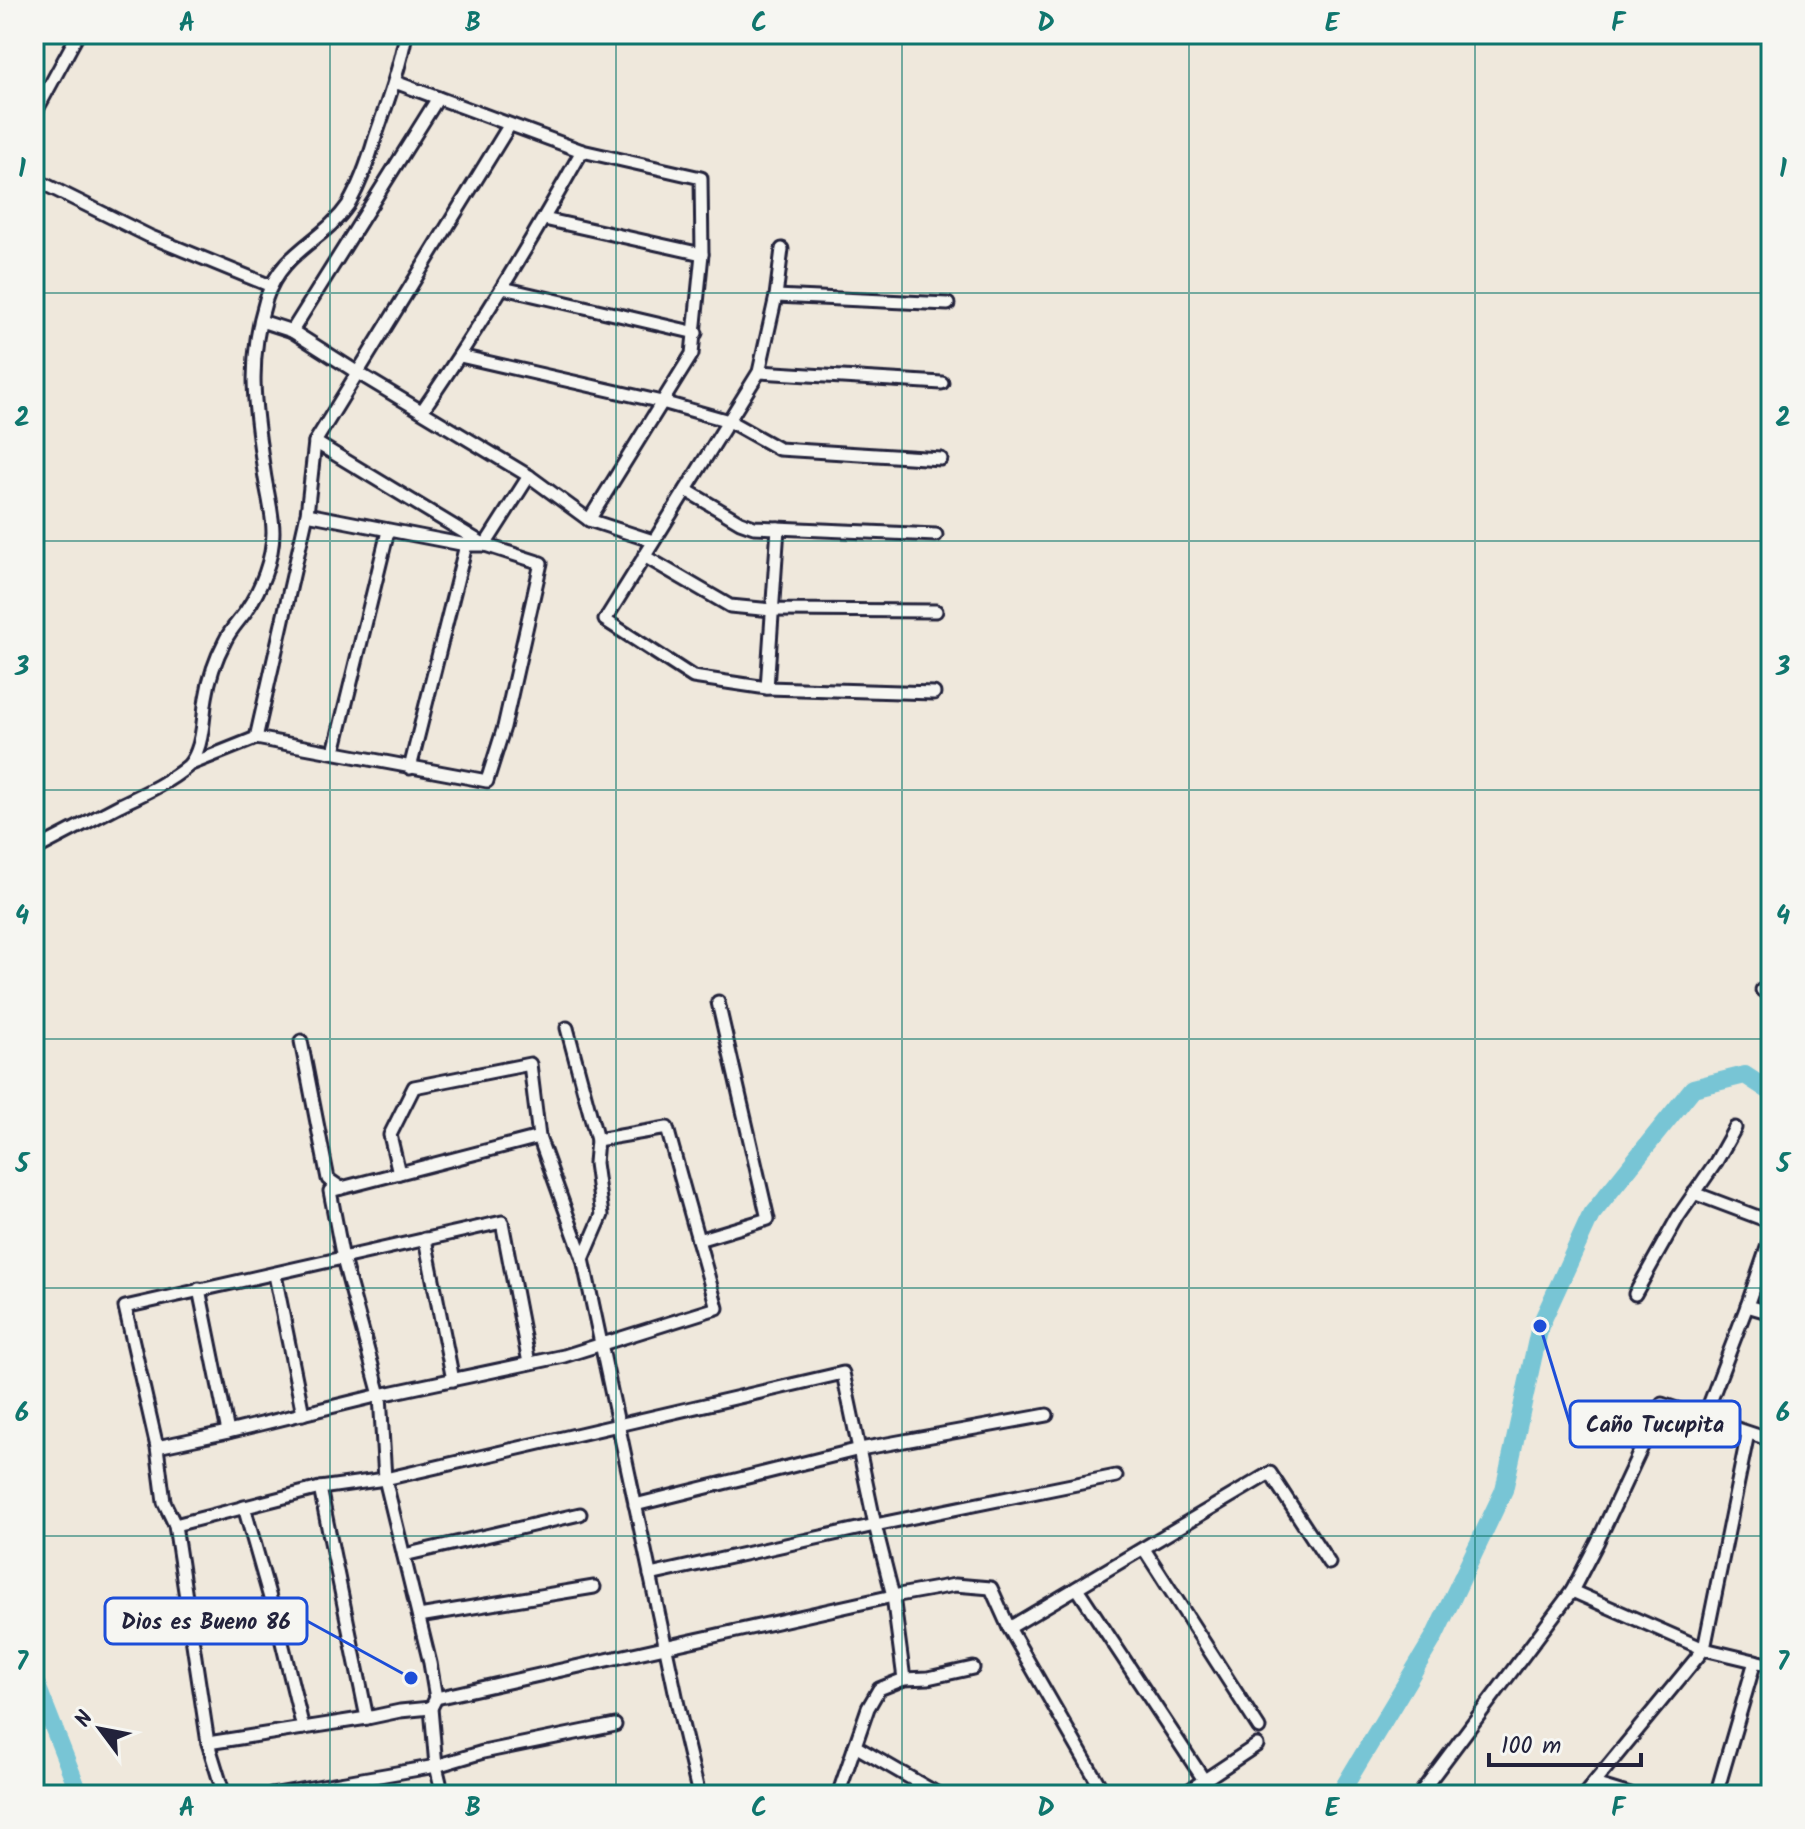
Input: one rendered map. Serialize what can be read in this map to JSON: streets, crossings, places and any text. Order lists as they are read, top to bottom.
{
  "places": ["Caño Tucupita", "Dios es Bueno 86"],
  "scale_bar": "100 m",
  "north": "top left",
  "grid": {
    "columns": [
      "A",
      "B",
      "C",
      "D",
      "E",
      "F"
    ],
    "rows": [
      "1",
      "2",
      "3",
      "4",
      "5",
      "6",
      "7"
    ]
  }
}
